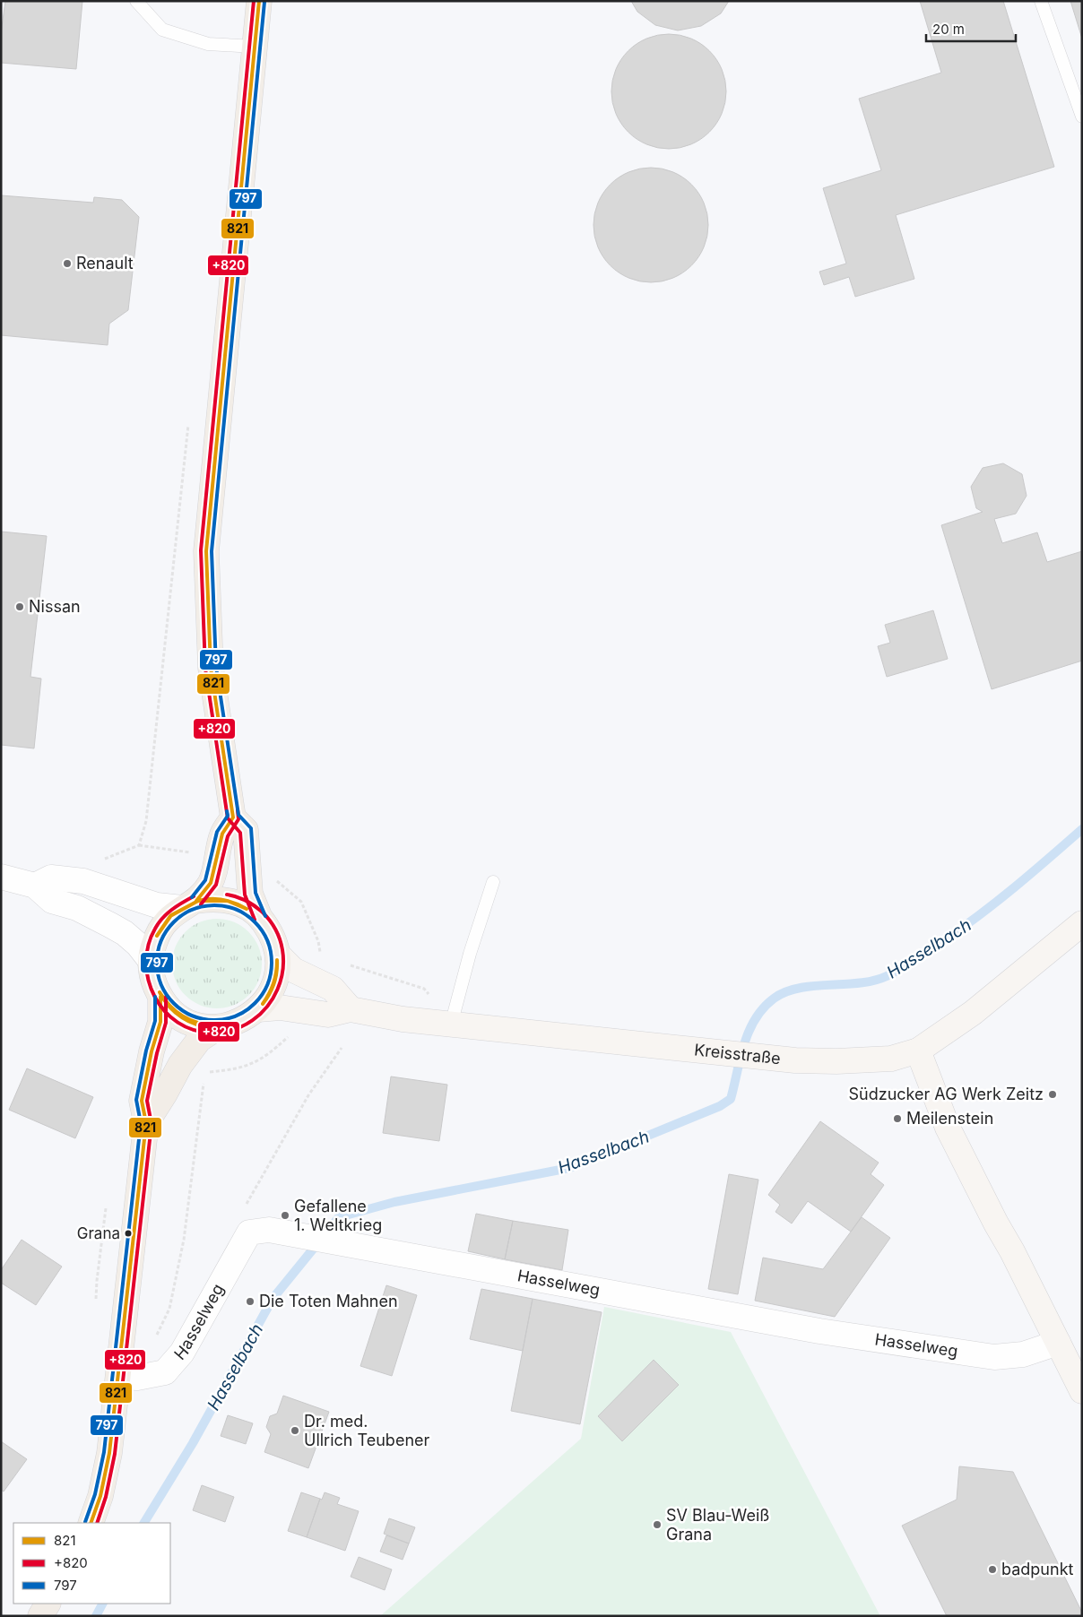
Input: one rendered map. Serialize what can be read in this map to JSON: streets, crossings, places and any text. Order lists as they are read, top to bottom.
{
  "streets": {
    "main road": ["Kreisstraße"],
    "street": ["Hasselweg"]
  },
  "water": ["Hasselbach"],
  "places": [
    "Renault",
    "Nissan",
    "Südzucker AG Werk Zeitz",
    "Meilenstein",
    "Gefallene 1. Weltkrieg",
    "Grana",
    "Die Toten Mahnen",
    "Dr. med. Ullrich Teubener",
    "SV Blau-Weiß Grana",
    "badpunkt"
  ],
  "lines": ["transit line 821", "transit line +820", "transit line 797"],
  "legend": ["821", "+820", "797"],
  "scale_bar": "20 m"
}
